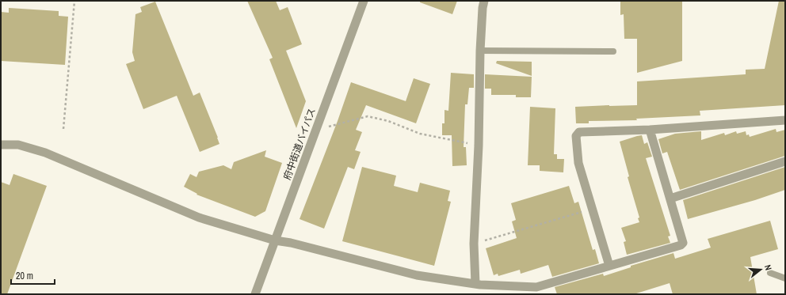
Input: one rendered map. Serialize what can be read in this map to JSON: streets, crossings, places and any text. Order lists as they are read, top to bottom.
{
  "streets": {
    "street": ["府中街道バイパス"]
  },
  "scale_bar": "20 m",
  "north": "right"
}
